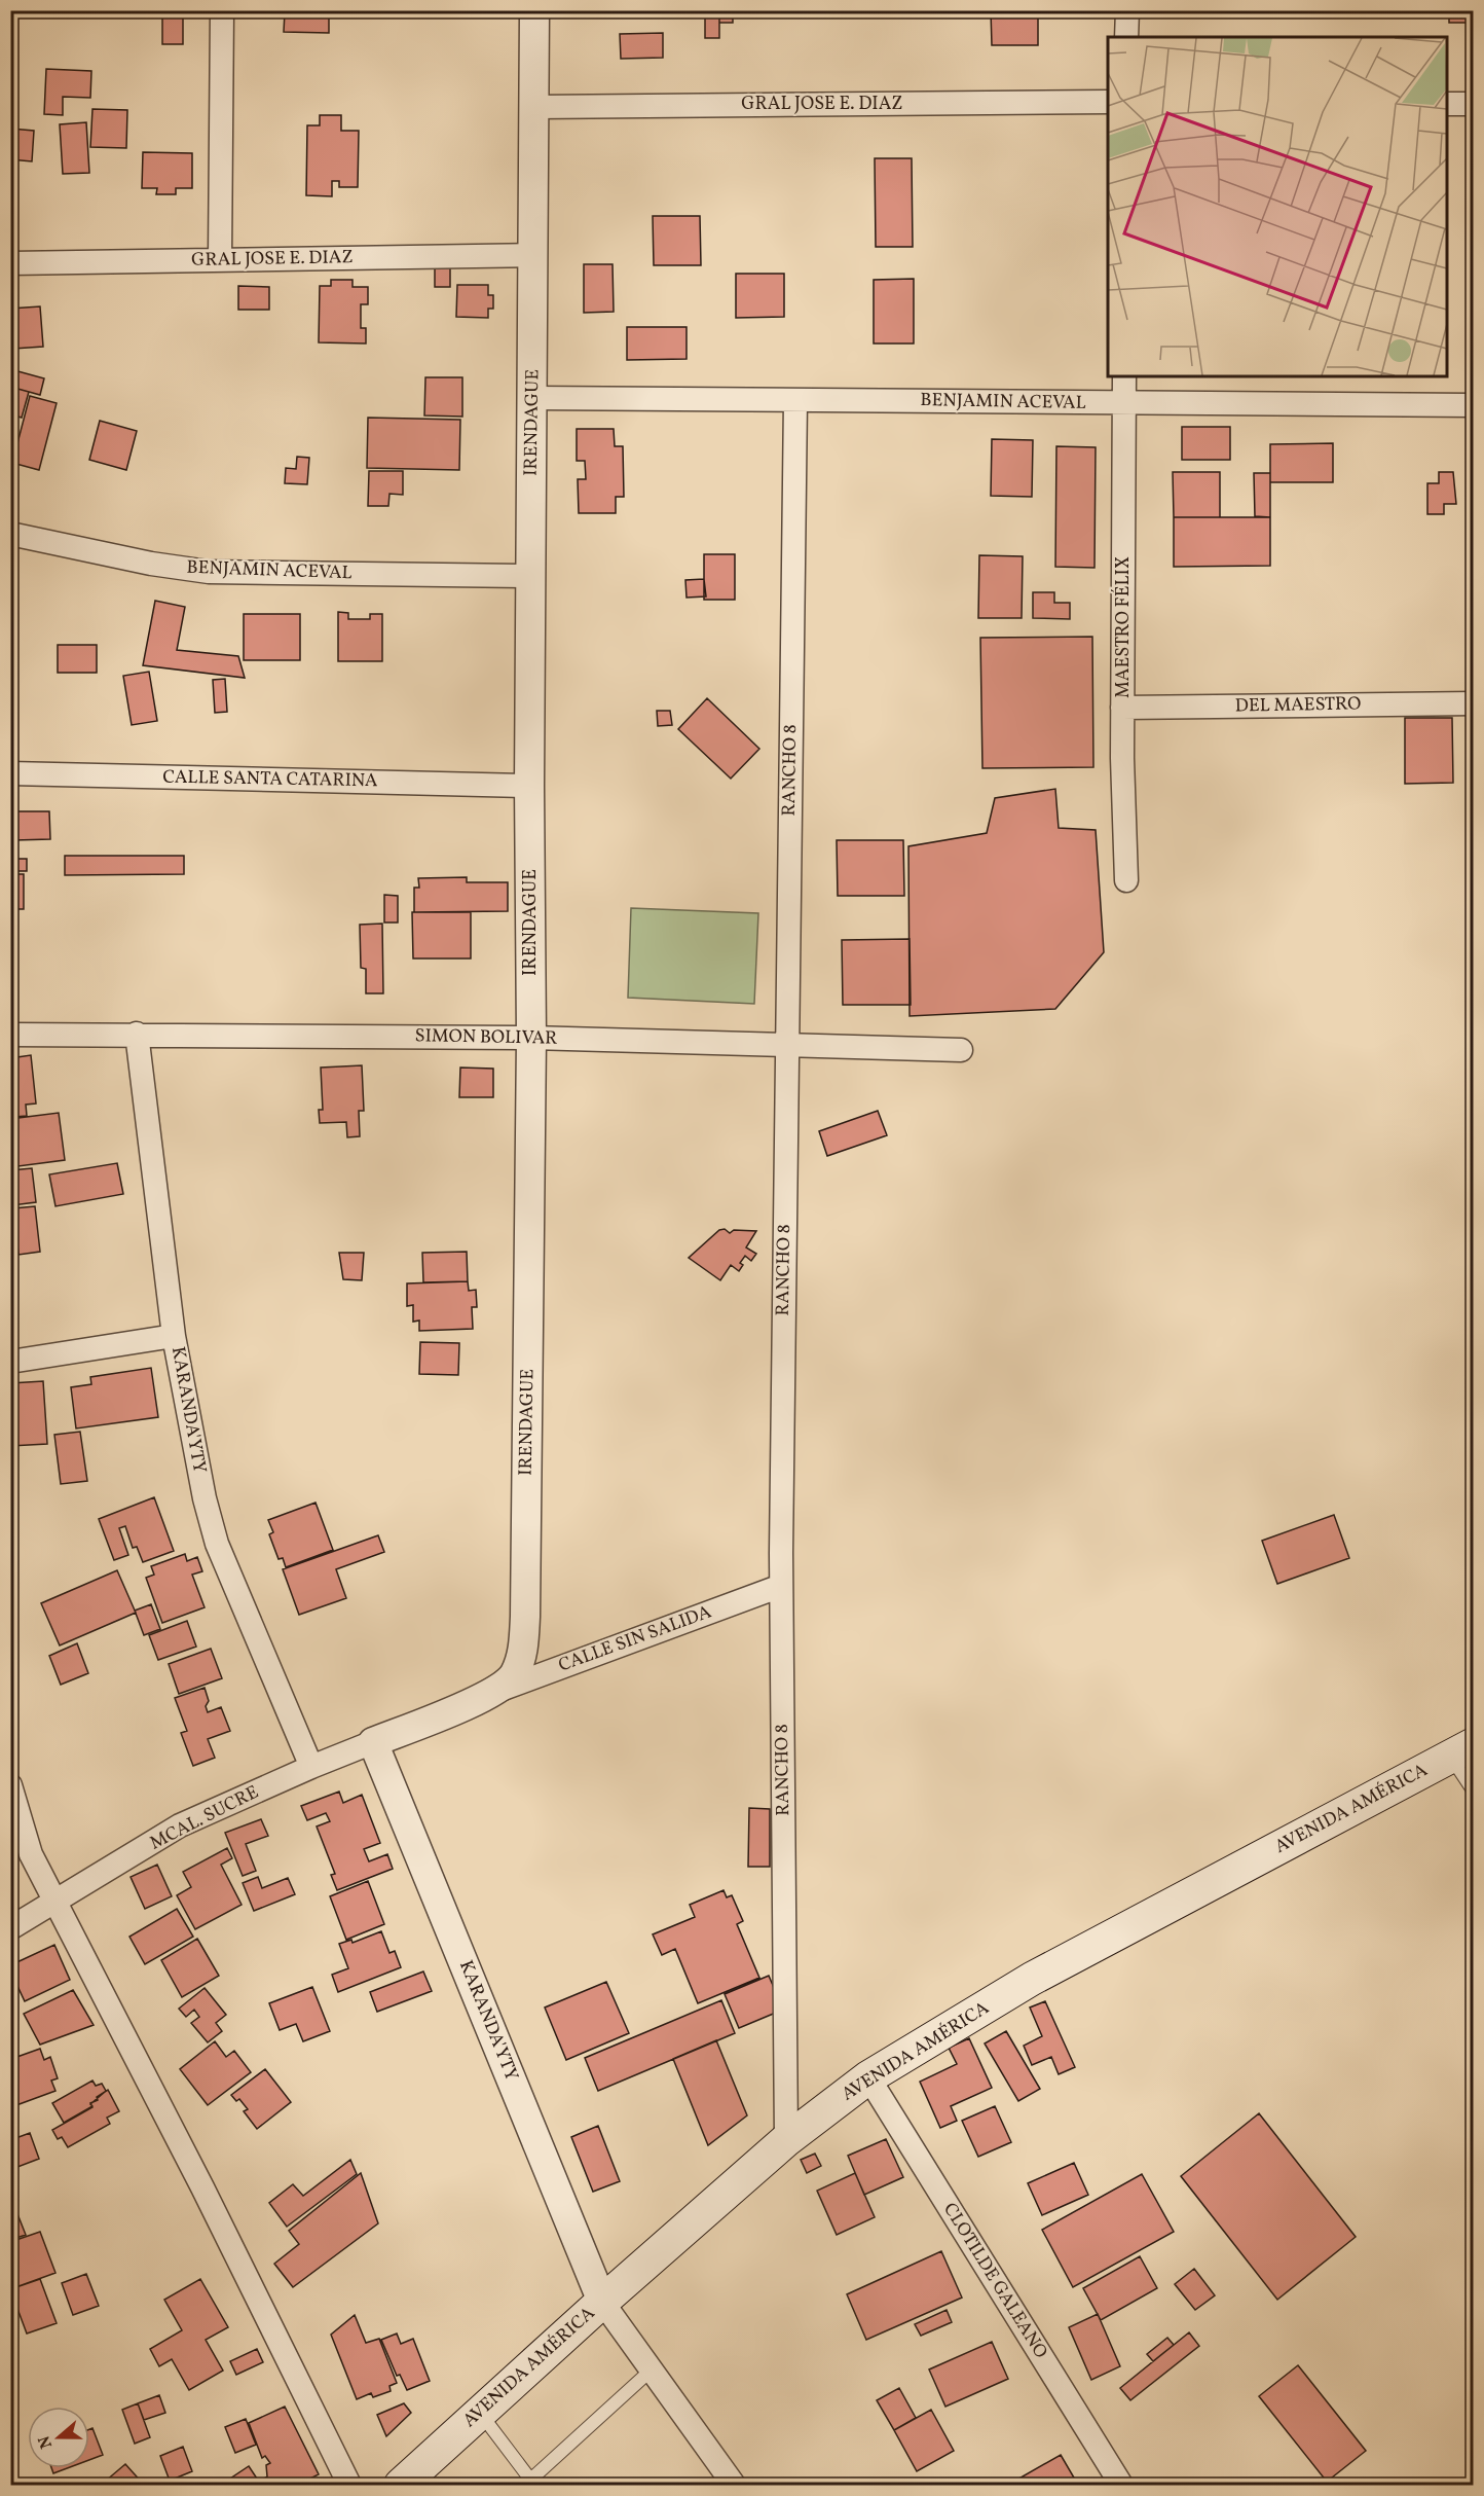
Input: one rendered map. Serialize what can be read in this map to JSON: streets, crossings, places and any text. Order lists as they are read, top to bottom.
{
  "streets": {
    "main road": ["AVENIDA AMÉRICA"],
    "street": [
      "GRAL JOSE E. DIAZ",
      "BENJAMIN ACEVAL",
      "IRENDAGUE",
      "MAESTRO FÉLIX",
      "DEL MAESTRO",
      "RANCHO 8",
      "CALLE SANTA CATARINA",
      "SIMON BOLIVAR",
      "KARANDA'YTY",
      "CALLE SIN SALIDA",
      "MCAL. SUCRE",
      "CLOTILDE GALEANO"
    ]
  },
  "crossings": [
    ["GRAL JOSE E. DIAZ", "IRENDAGUE"],
    ["BENJAMIN ACEVAL", "IRENDAGUE"],
    ["BENJAMIN ACEVAL", "MAESTRO FÉLIX"],
    ["BENJAMIN ACEVAL", "RANCHO 8"],
    ["IRENDAGUE", "CALLE SANTA CATARINA"],
    ["IRENDAGUE", "SIMON BOLIVAR"],
    ["IRENDAGUE", "KARANDA'YTY"],
    ["IRENDAGUE", "CALLE SIN SALIDA"],
    ["IRENDAGUE", "MCAL. SUCRE"],
    ["MAESTRO FÉLIX", "DEL MAESTRO"],
    ["RANCHO 8", "SIMON BOLIVAR"],
    ["RANCHO 8", "CALLE SIN SALIDA"],
    ["RANCHO 8", "AVENIDA AMÉRICA"],
    ["SIMON BOLIVAR", "KARANDA'YTY"],
    ["KARANDA'YTY", "AVENIDA AMÉRICA"],
    ["KARANDA'YTY", "MCAL. SUCRE"],
    ["AVENIDA AMÉRICA", "CLOTILDE GALEANO"]
  ],
  "north": "left"
}
